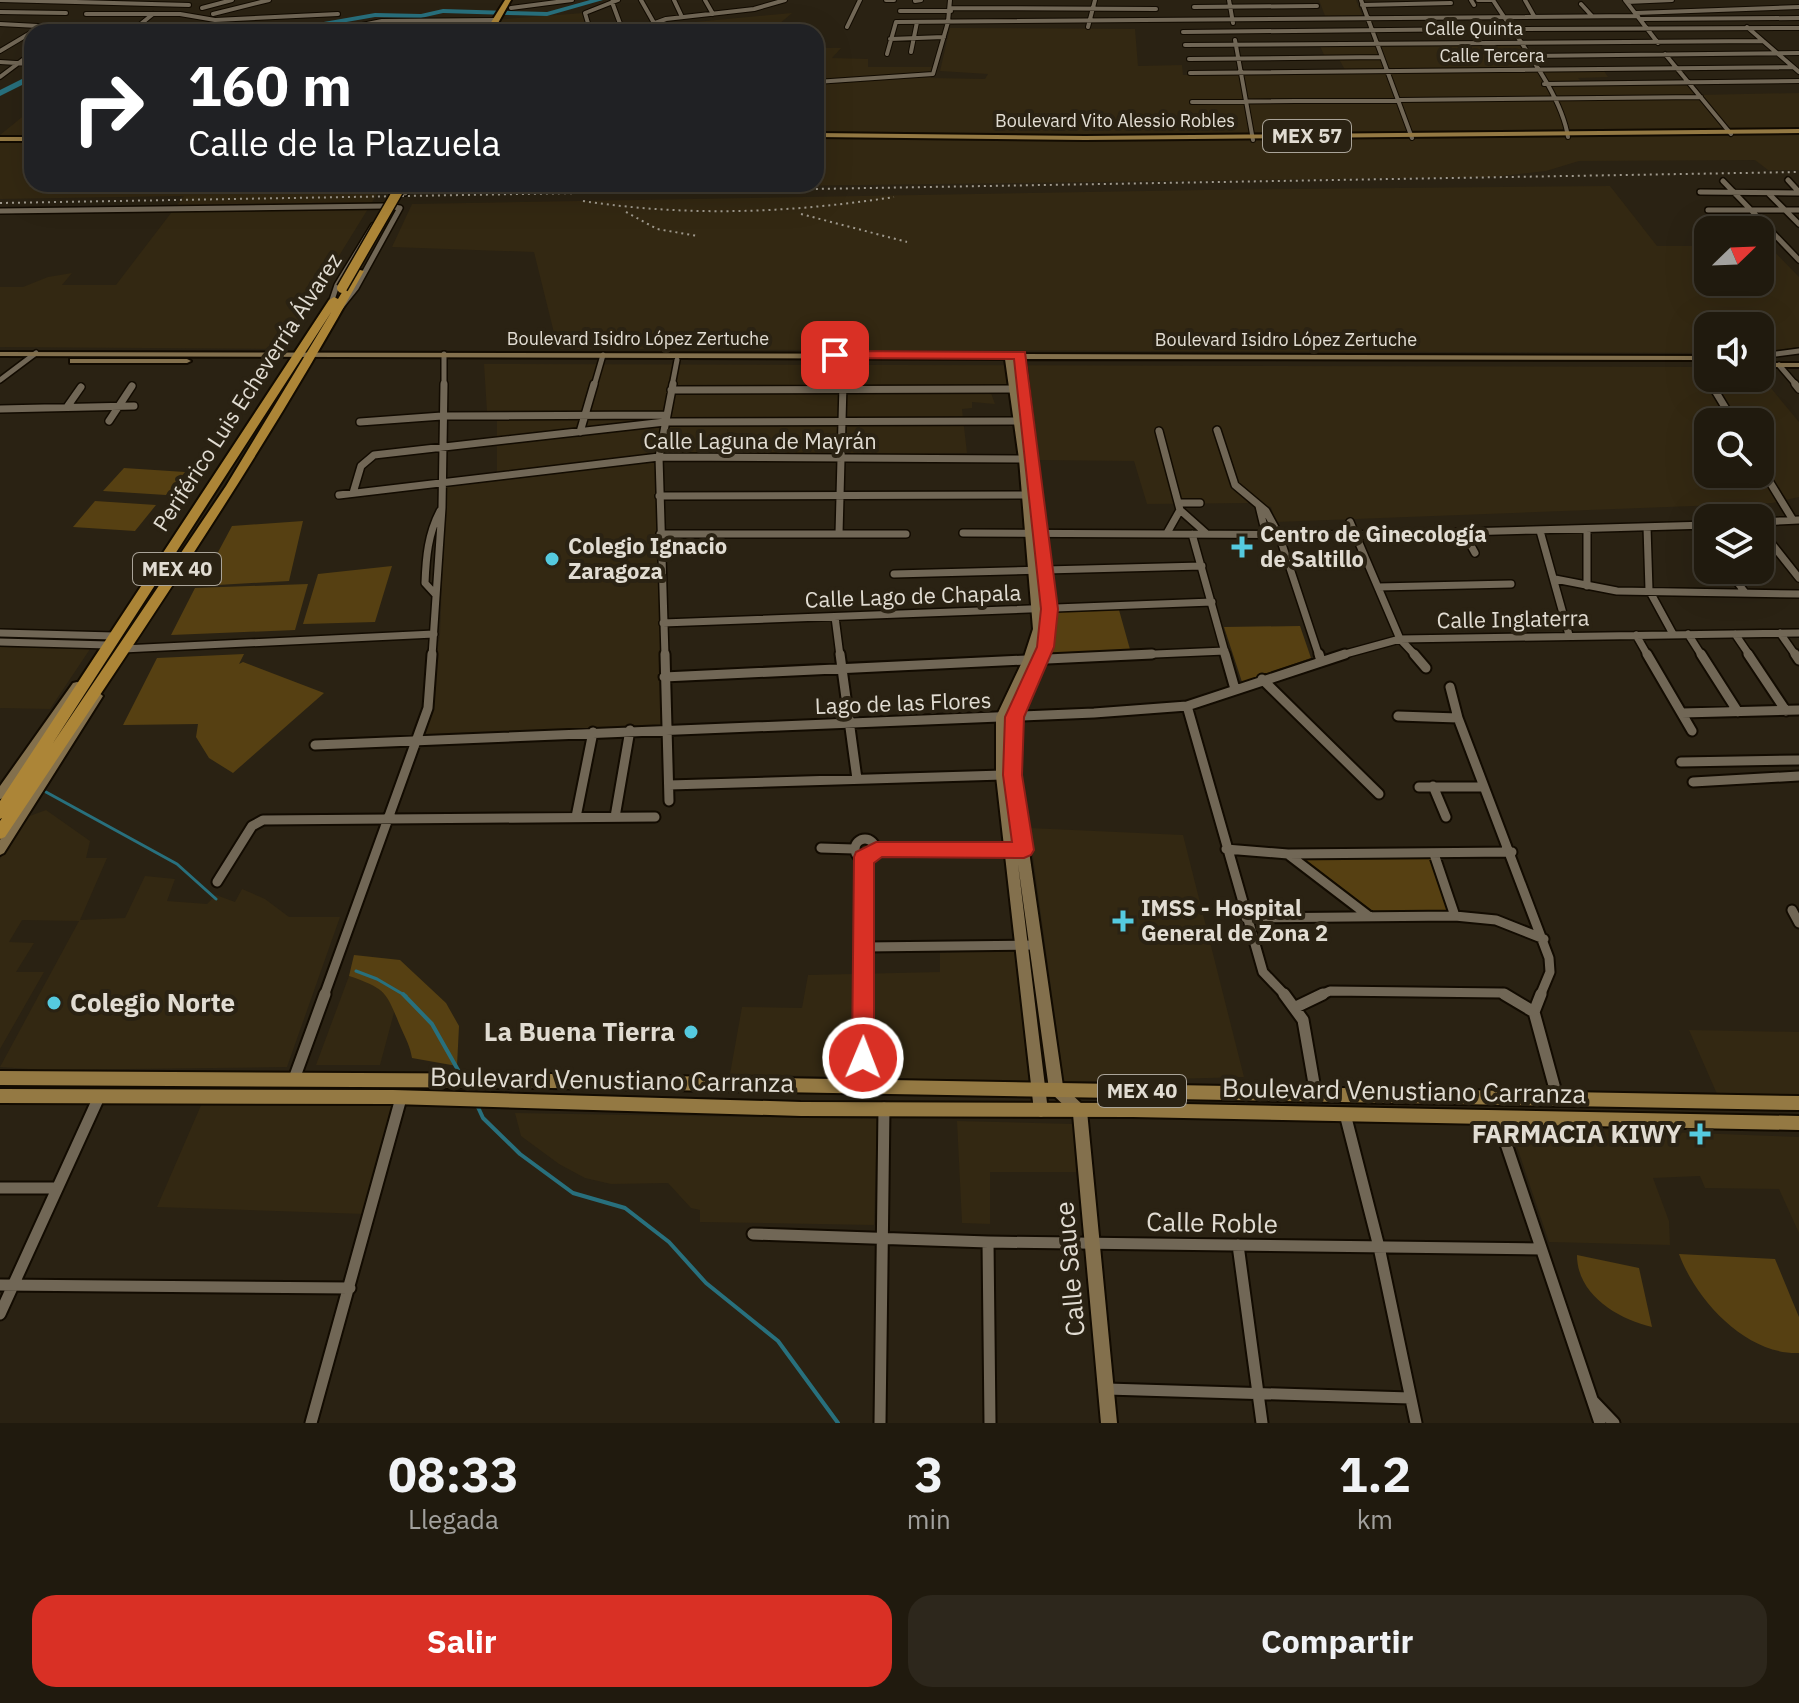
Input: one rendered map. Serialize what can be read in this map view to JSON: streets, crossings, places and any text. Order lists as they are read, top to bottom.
{
  "streets": {
    "highway": ["Periférico Luis Echeverría Álvarez", "MEX 40"],
    "main road": [
      "Boulevard Vito Alessio Robles",
      "MEX 57",
      "Boulevard Isidro López Zertuche",
      "Boulevard Venustiano Carranza",
      "Calle Sauce"
    ],
    "street": [
      "Calle Quinta",
      "Calle Tercera",
      "Calle Laguna de Mayrán",
      "Calle Lago de Chapala",
      "Calle Inglaterra",
      "Lago de las Flores",
      "Calle Roble"
    ]
  },
  "crossings": [
    ["Boulevard Isidro López Zertuche", "Periférico Luis Echeverría Álvarez"],
    ["Calle Inglaterra", "Lago de las Flores"],
    ["Boulevard Venustiano Carranza", "Calle Sauce"],
    ["Calle Roble", "Calle Sauce"]
  ],
  "places": {
    "health": ["Centro de Ginecología de Saltillo", "IMSS - Hospital General de Zona 2", "FARMACIA KIWY"],
    "other": ["Colegio Ignacio Zaragoza", "Colegio Norte", "La Buena Tierra"]
  },
  "north": "top right",
  "page": {
    "turn": ["160 m", "Calle de la Plazuela"],
    "eta": [
      "08:33",
      "Llegada",
      "3",
      "min",
      "1.2",
      "km"
    ],
    "buttons": ["Salir", "Compartir"]
  }
}
